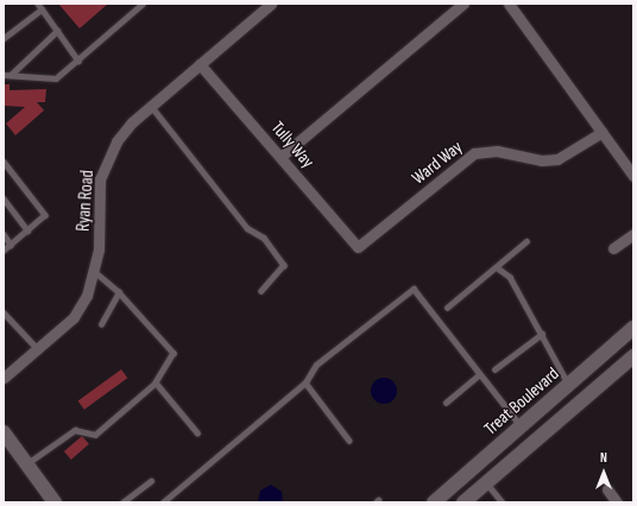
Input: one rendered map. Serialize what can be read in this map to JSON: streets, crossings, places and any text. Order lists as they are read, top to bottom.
{
  "streets": {
    "main road": ["Treat Boulevard"],
    "street": ["Tully Way", "Ward Way", "Ryan Road"]
  },
  "crossings": [
    ["Tully Way", "Ward Way"],
    ["Tully Way", "Ryan Road"]
  ],
  "north": "top"
}
